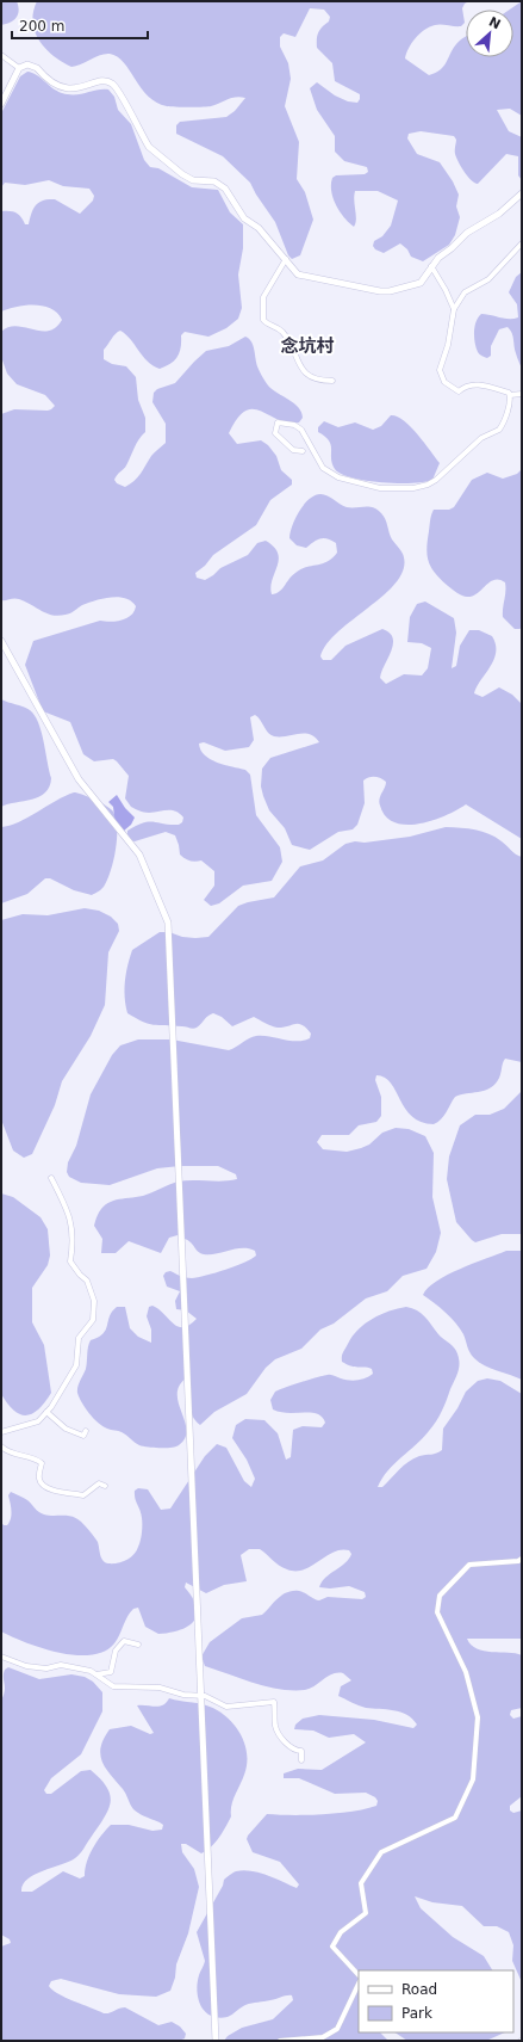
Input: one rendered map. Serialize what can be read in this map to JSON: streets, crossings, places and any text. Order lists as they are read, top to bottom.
{
  "districts": ["念坑村"],
  "legend": ["Road", "Park"],
  "scale_bar": "200 m",
  "north": "top right"
}
